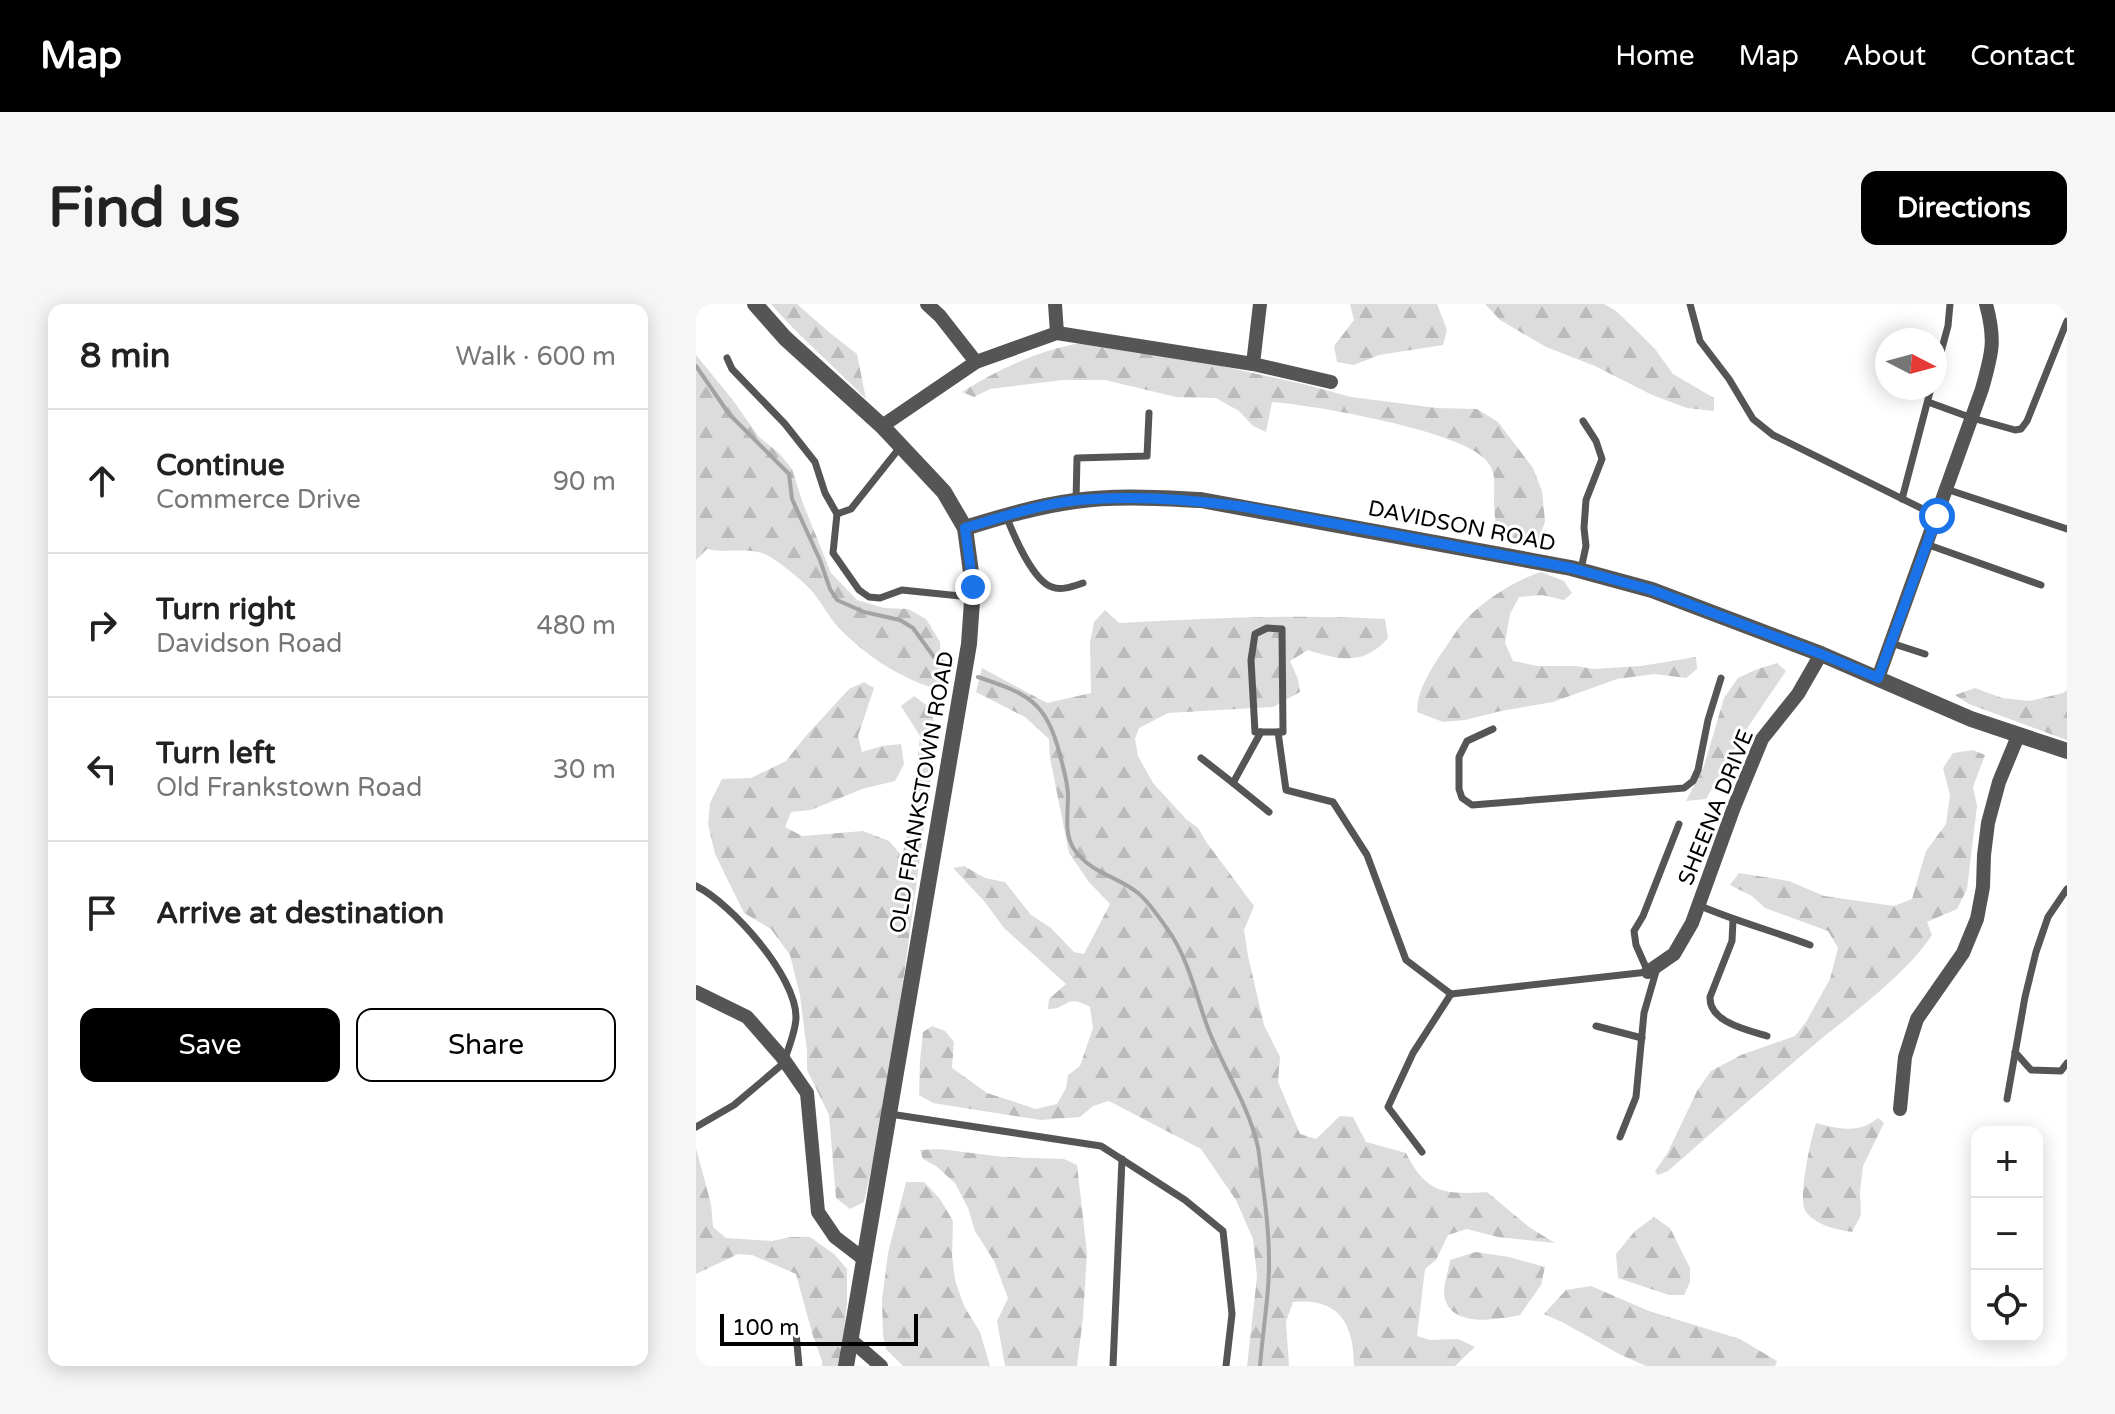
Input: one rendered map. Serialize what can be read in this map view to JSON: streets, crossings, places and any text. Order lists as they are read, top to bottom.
{
  "streets": {
    "street": ["DAVIDSON ROAD", "OLD FRANKSTOWN ROAD", "SHEENA DRIVE"]
  },
  "crossings": [
    ["DAVIDSON ROAD", "OLD FRANKSTOWN ROAD"],
    ["DAVIDSON ROAD", "SHEENA DRIVE"]
  ],
  "scale_bar": "100 m",
  "north": "right",
  "page": {
    "header": "Map",
    "nav": [
      "Home",
      "Map",
      "About",
      "Contact"
    ],
    "buttons": [
      "Directions",
      ["Save", "Share"]
    ],
    "title": "Find us",
    "heading": ["8 min", "Walk · 600 m"],
    "list": [
      ["Continue", "Commerce Drive", "90 m"],
      ["Turn right", "Davidson Road", "480 m"],
      ["Turn left", "Old Frankstown Road", "30 m"],
      "Arrive at destination"
    ],
    "map_buttons": ["+", "−"],
    "scale": "100 m"
  }
}
